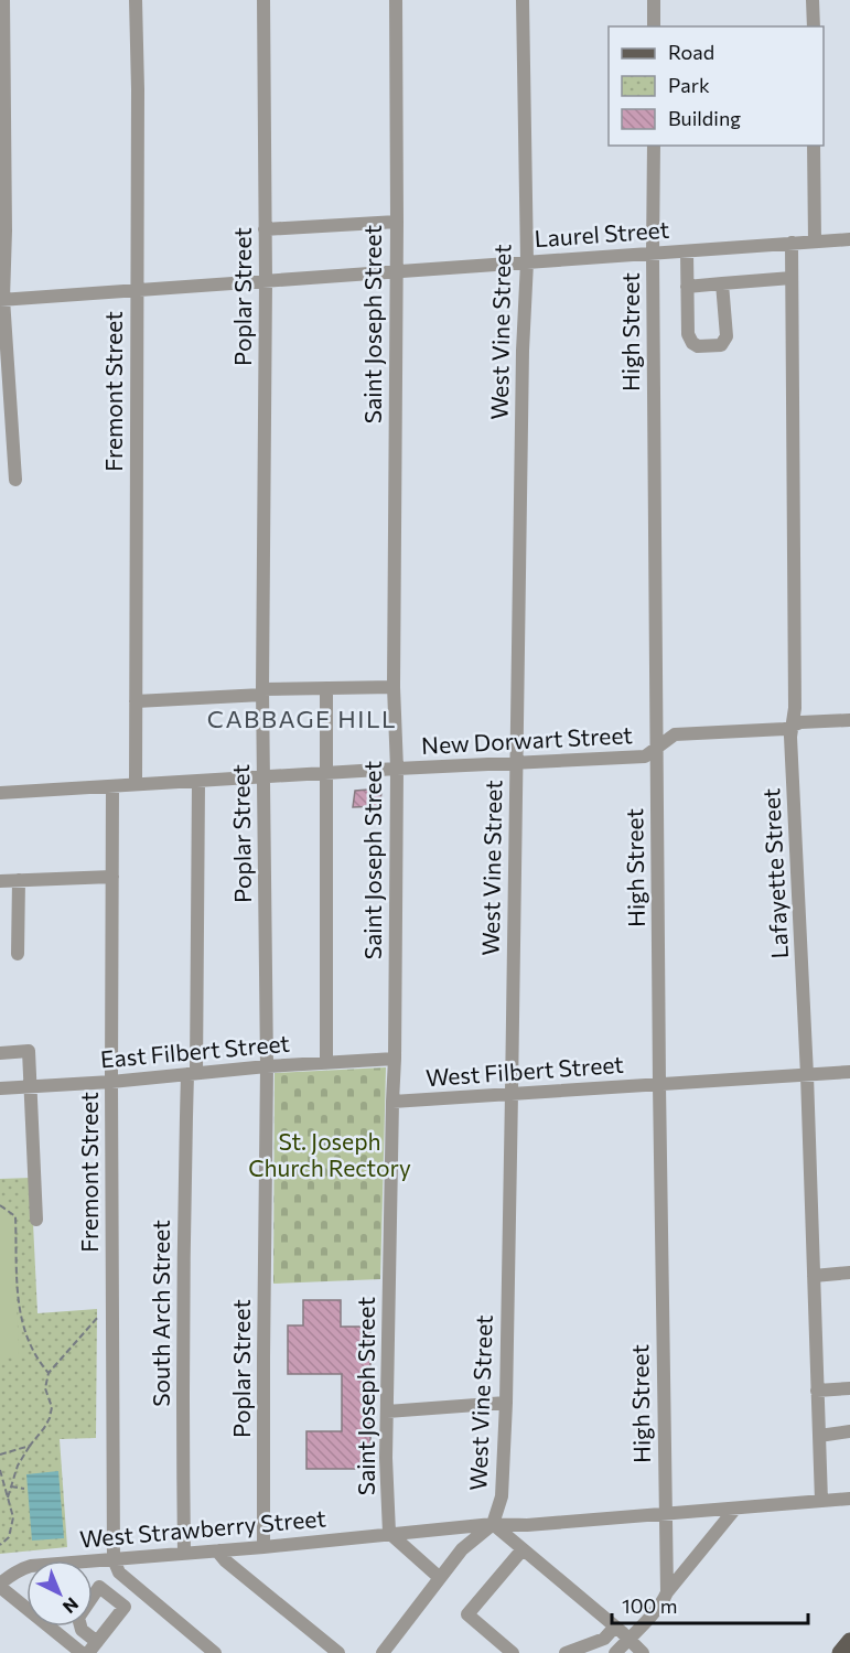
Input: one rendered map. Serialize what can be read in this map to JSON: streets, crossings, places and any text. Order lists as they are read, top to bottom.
{
  "streets": {
    "street": [
      "Laurel Street",
      "Poplar Street",
      "Saint Joseph Street",
      "West Vine Street",
      "High Street",
      "Fremont Street",
      "New Dorwart Street",
      "Lafayette Street",
      "East Filbert Street",
      "West Filbert Street",
      "South Arch Street",
      "West Strawberry Street"
    ]
  },
  "crossings": [
    ["Laurel Street", "Poplar Street"],
    ["Laurel Street", "Saint Joseph Street"],
    ["Laurel Street", "West Vine Street"],
    ["Laurel Street", "High Street"],
    ["Laurel Street", "Fremont Street"],
    ["Laurel Street", "Lafayette Street"],
    ["Poplar Street", "New Dorwart Street"],
    ["Poplar Street", "East Filbert Street"],
    ["Poplar Street", "West Strawberry Street"],
    ["Saint Joseph Street", "New Dorwart Street"],
    ["Saint Joseph Street", "East Filbert Street"],
    ["Saint Joseph Street", "West Filbert Street"],
    ["Saint Joseph Street", "West Strawberry Street"],
    ["West Vine Street", "New Dorwart Street"],
    ["West Vine Street", "West Filbert Street"],
    ["West Vine Street", "West Strawberry Street"],
    ["High Street", "New Dorwart Street"],
    ["High Street", "West Filbert Street"],
    ["High Street", "West Strawberry Street"],
    ["Fremont Street", "New Dorwart Street"],
    ["Fremont Street", "East Filbert Street"],
    ["Fremont Street", "West Strawberry Street"],
    ["New Dorwart Street", "Lafayette Street"],
    ["New Dorwart Street", "South Arch Street"],
    ["Lafayette Street", "West Strawberry Street"],
    ["East Filbert Street", "South Arch Street"],
    ["South Arch Street", "West Strawberry Street"]
  ],
  "districts": ["CABBAGE HILL"],
  "parks": ["St. Joseph Church Rectory"],
  "legend": ["Road", "Park", "Building"],
  "scale_bar": "100 m",
  "north": "bottom right"
}
